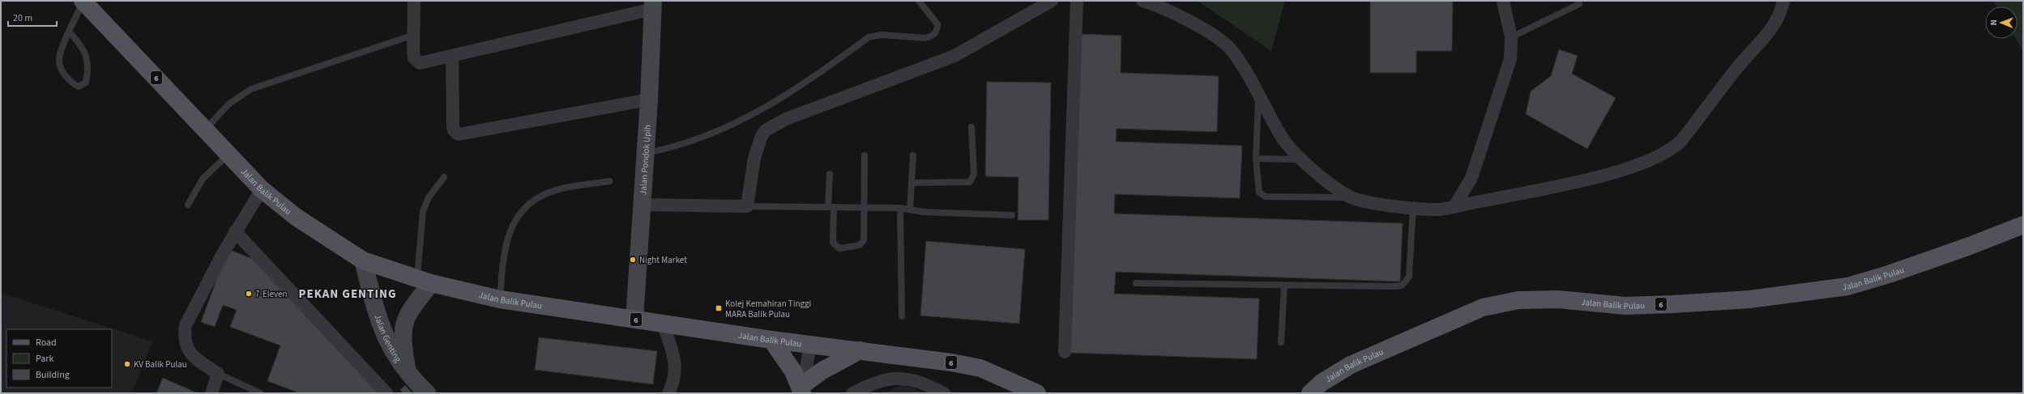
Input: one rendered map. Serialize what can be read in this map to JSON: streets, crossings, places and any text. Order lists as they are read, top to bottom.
{
  "streets": {
    "main road": [
      "6",
      "Jalan Pondok Upih",
      "Jalan Balik Pulau",
      "Jalan Genting"
    ]
  },
  "crossings": [
    ["Jalan Pondok Upih", "Jalan Balik Pulau"],
    ["Jalan Balik Pulau", "Jalan Genting"]
  ],
  "districts": ["PEKAN GENTING"],
  "places": {
    "other": ["Night Market", "7-Eleven", "KV Balik Pulau"],
    "transit": ["Kolej Kemahiran Tinggi MARA Balik Pulau"]
  },
  "legend": ["Road", "Park", "Building"],
  "scale_bar": "20 m",
  "north": "left"
}
